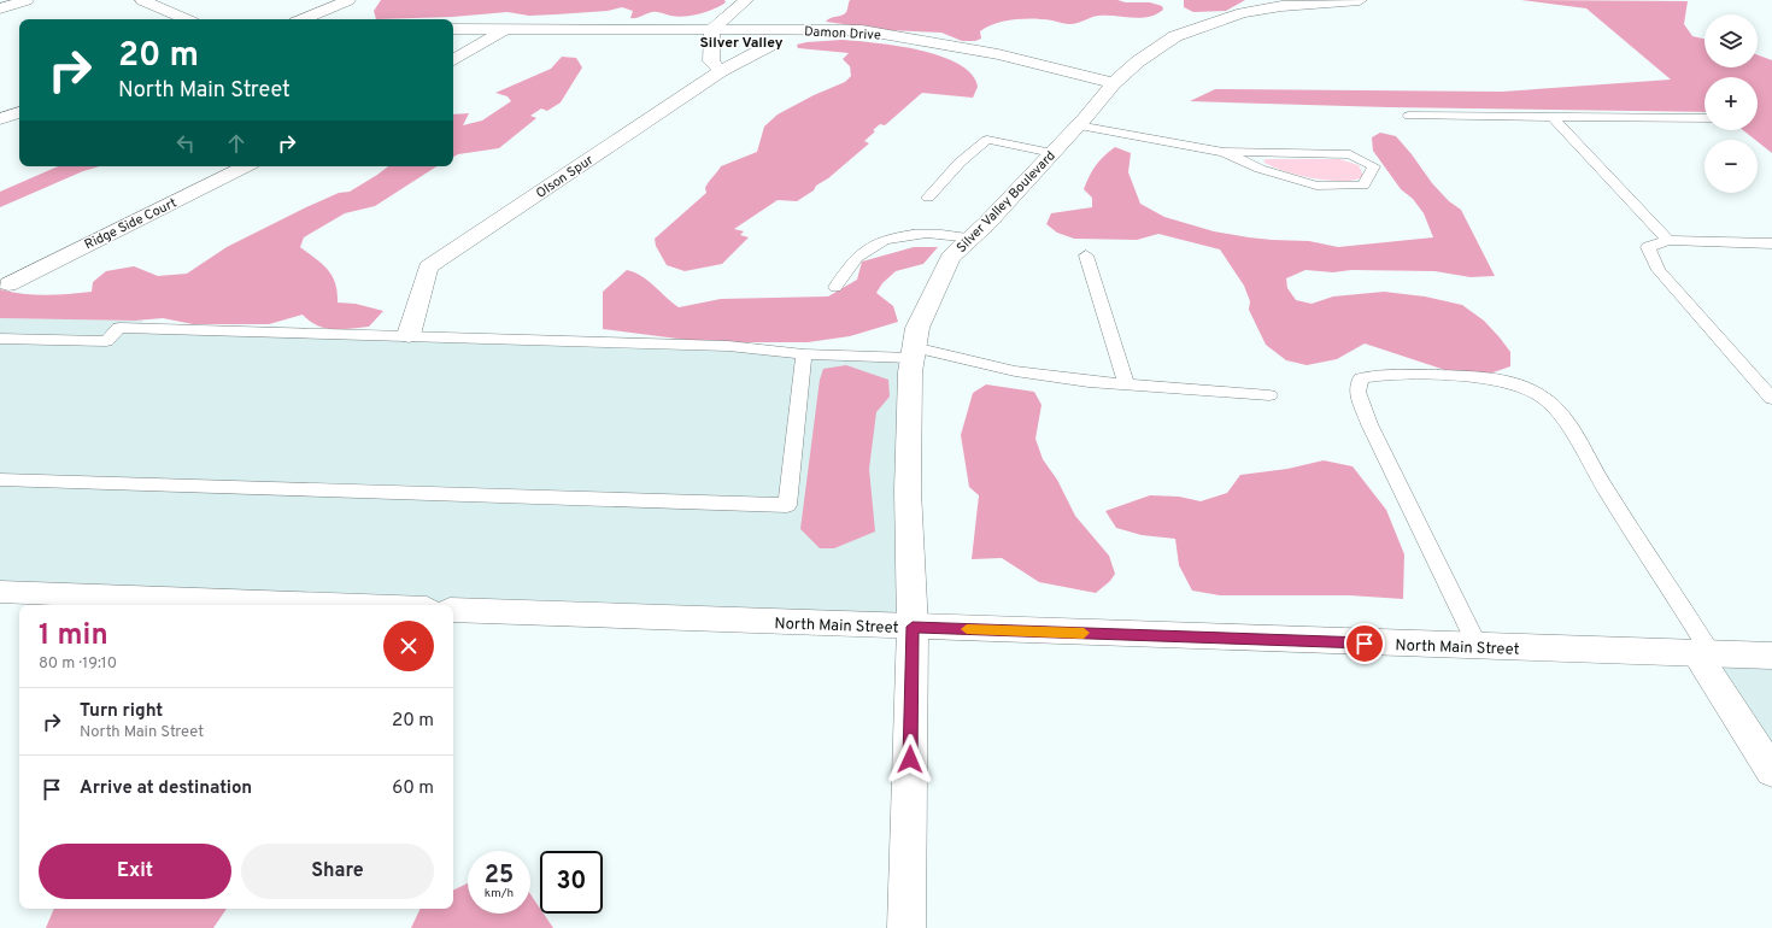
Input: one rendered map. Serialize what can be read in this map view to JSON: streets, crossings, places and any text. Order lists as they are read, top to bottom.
{
  "streets": {
    "street": [
      "Damon Drive",
      "Olson Spur",
      "Silver Valley Boulevard",
      "Ridge Side Court",
      "North Main Street"
    ]
  },
  "crossings": [
    ["Damon Drive", "Silver Valley Boulevard"],
    ["Silver Valley Boulevard", "North Main Street"]
  ],
  "districts": ["Silver Valley"],
  "page": {
    "map_buttons": ["+", "−"],
    "turn": ["20 m", "North Main Street"],
    "heading": ["1 min", "80 m · 19:10"],
    "list": [
      {
        "name": "Turn right",
        "note": "North Main Street",
        "value": "20 m"
      },
      {
        "name": "Arrive at destination",
        "value": "60 m"
      }
    ],
    "buttons": ["Exit", "Share"],
    "speed": "25 km/h",
    "limit": "30"
  }
}
